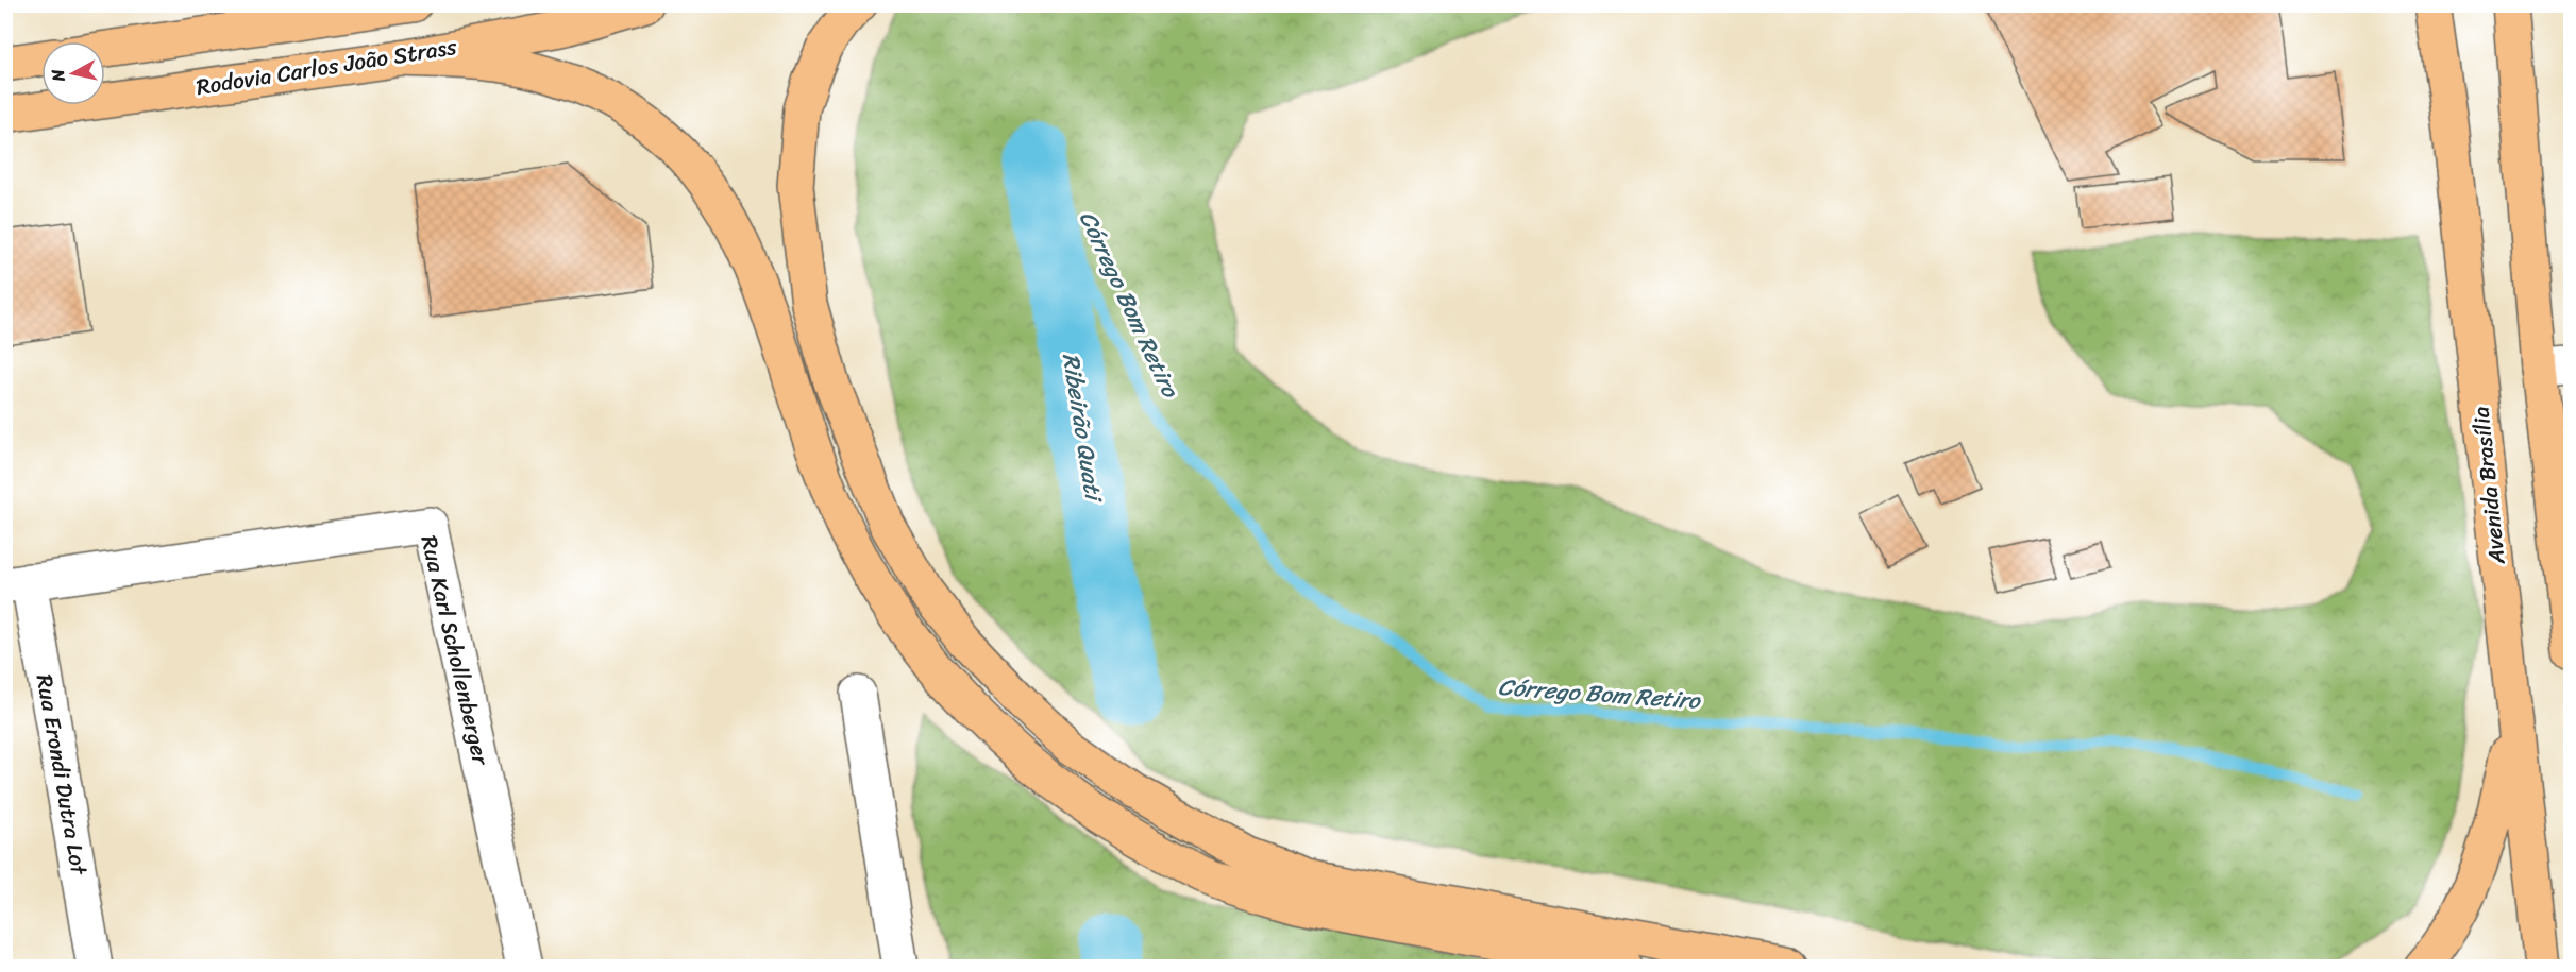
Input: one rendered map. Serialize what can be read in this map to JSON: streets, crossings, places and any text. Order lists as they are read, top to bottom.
{
  "streets": {
    "highway": ["Rodovia Carlos João Strass", "Avenida Brasília"],
    "street": ["Rua Karl Schollenberger", "Rua Erondi Dutra Lot"]
  },
  "crossings": [
    ["Rua Karl Schollenberger", "Rua Erondi Dutra Lot"]
  ],
  "water": ["Córrego Bom Retiro", "Ribeirão Quati"],
  "north": "left"
}
